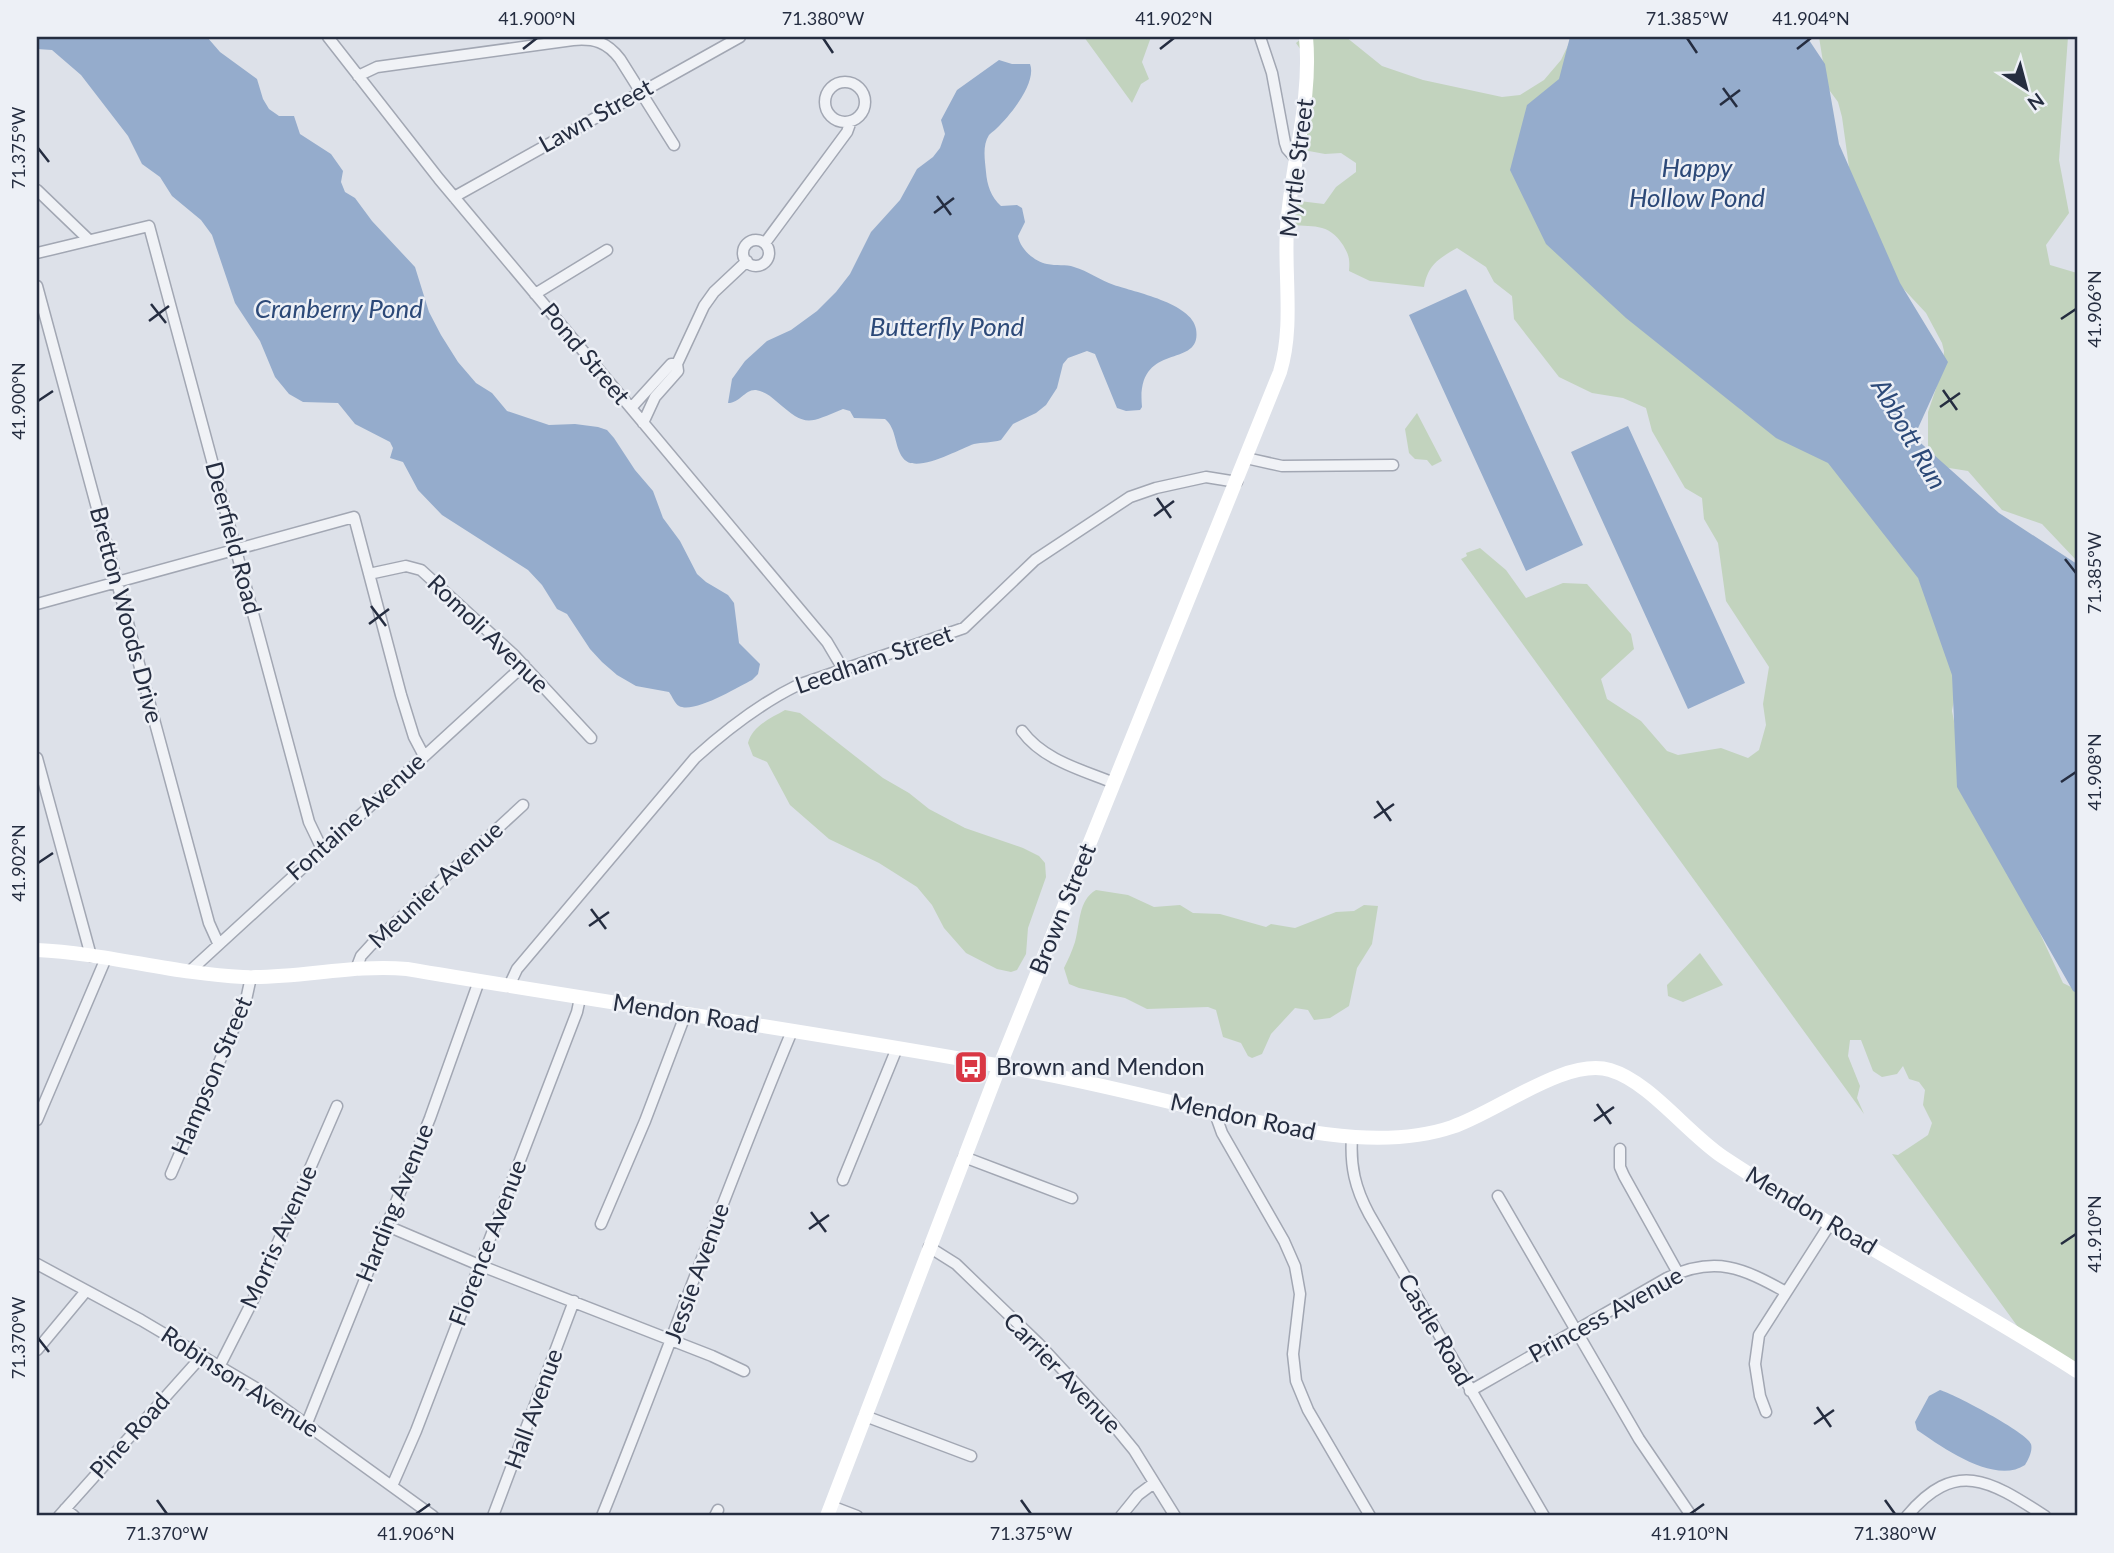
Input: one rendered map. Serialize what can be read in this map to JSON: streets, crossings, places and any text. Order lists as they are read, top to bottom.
{
  "streets": {
    "street": [
      "Lawn Street",
      "Myrtle Street",
      "Pond Street",
      "Deerfield Road",
      "Bretton Woods Drive",
      "Romoli Avenue",
      "Leedham Street",
      "Fontaine Avenue",
      "Meunier Avenue",
      "Brown Street",
      "Mendon Road",
      "Hampson Street",
      "Harding Avenue",
      "Morris Avenue",
      "Florence Avenue",
      "Jessie Avenue",
      "Princess Avenue",
      "Castle Road",
      "Carrier Avenue",
      "Robinson Avenue",
      "Hall Avenue",
      "Pine Road"
    ]
  },
  "crossings": [
    ["Lawn Street", "Pond Street"],
    ["Myrtle Street", "Brown Street"],
    ["Pond Street", "Leedham Street"],
    ["Deerfield Road", "Fontaine Avenue"],
    ["Bretton Woods Drive", "Fontaine Avenue"],
    ["Romoli Avenue", "Fontaine Avenue"],
    ["Leedham Street", "Brown Street"],
    ["Leedham Street", "Mendon Road"],
    ["Fontaine Avenue", "Mendon Road"],
    ["Meunier Avenue", "Mendon Road"],
    ["Brown Street", "Mendon Road"],
    ["Brown Street", "Carrier Avenue"],
    ["Mendon Road", "Hampson Street"],
    ["Mendon Road", "Harding Avenue"],
    ["Mendon Road", "Florence Avenue"],
    ["Mendon Road", "Jessie Avenue"],
    ["Mendon Road", "Castle Road"],
    ["Harding Avenue", "Robinson Avenue"],
    ["Morris Avenue", "Robinson Avenue"],
    ["Florence Avenue", "Robinson Avenue"],
    ["Princess Avenue", "Castle Road"],
    ["Robinson Avenue", "Pine Road"]
  ],
  "water": [
    "Happy Hollow Pond",
    "Cranberry Pond",
    "Butterfly Pond",
    "Abbott Run"
  ],
  "places": {
    "bus stop": ["Brown and Mendon"]
  },
  "north": "bottom right",
  "coordinates": [
    "41.900°N",
    "71.380°W",
    "41.902°N",
    "71.385°W",
    "41.904°N",
    "71.375°W",
    "41.906°N",
    "41.908°N",
    "41.910°N",
    "71.370°W"
  ]
}
